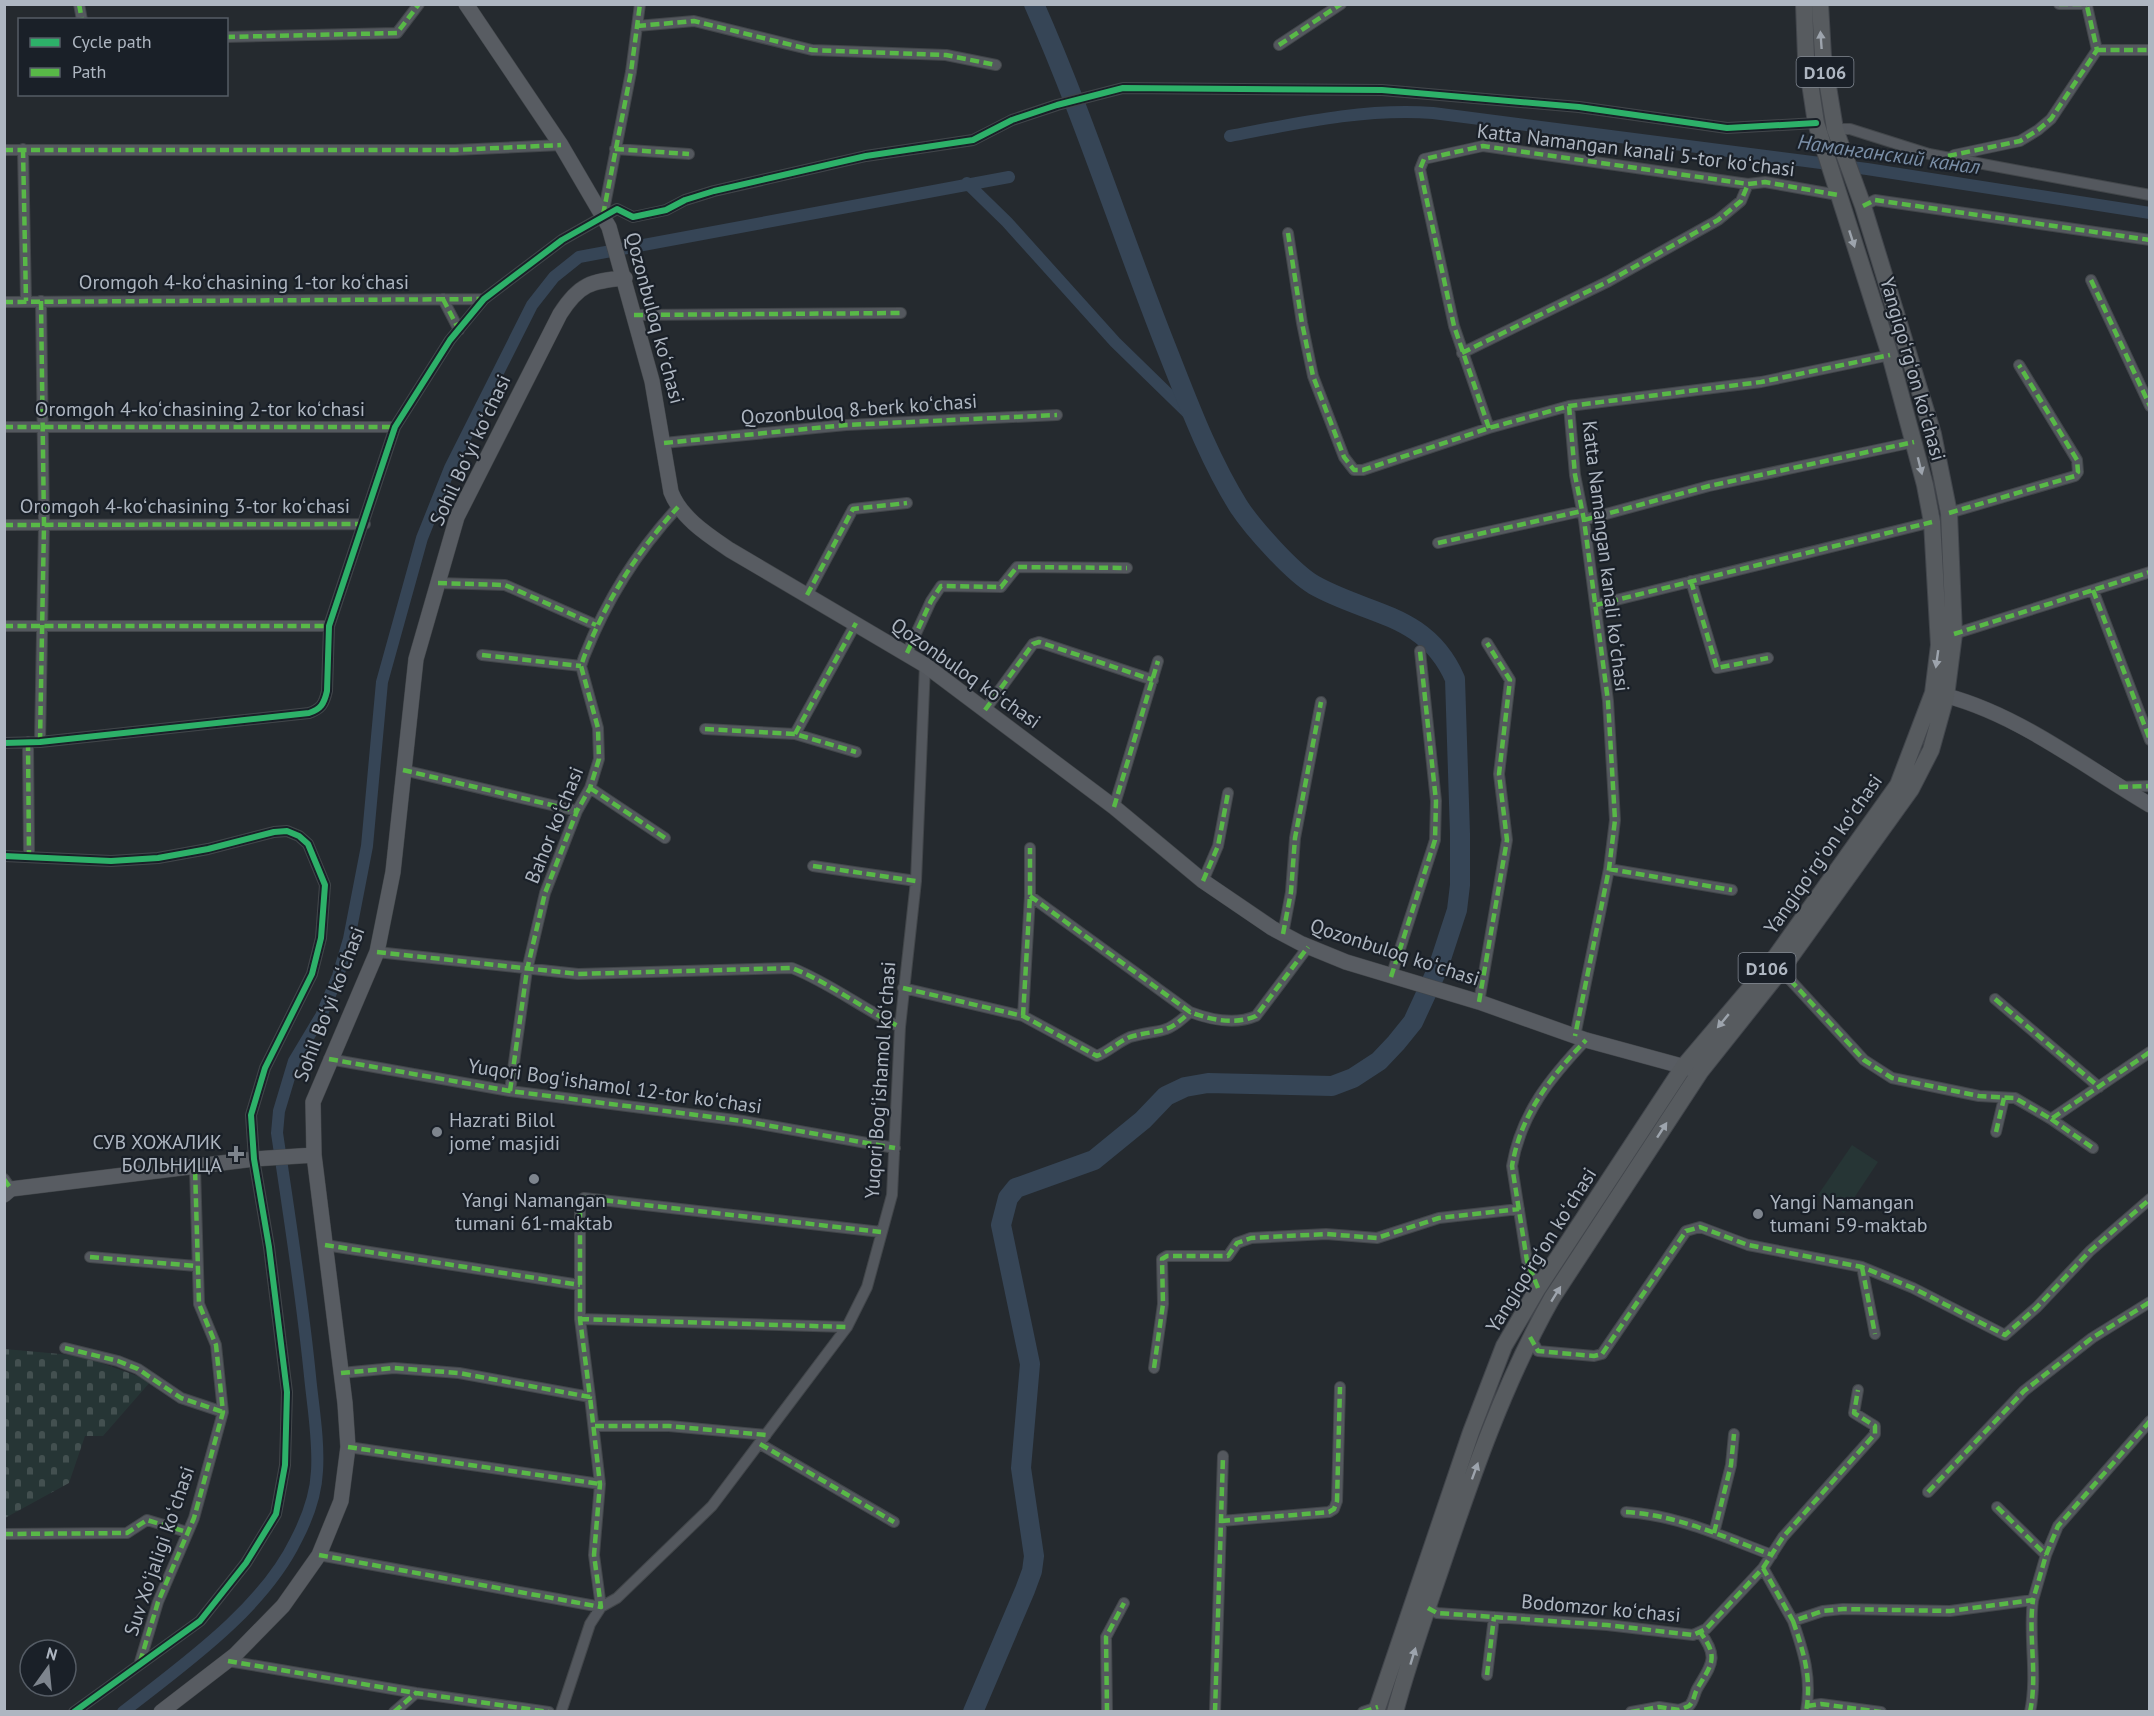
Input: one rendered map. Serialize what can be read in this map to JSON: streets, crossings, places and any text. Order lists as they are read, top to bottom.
{
  "streets": {
    "main road": [
      "D106",
      "Qozonbuloq koʻchasi",
      "Yangiqoʻrgʻon koʻchasi",
      "Sohil Boʻyi koʻchasi"
    ],
    "street": [
      "Katta Namangan kanali 5-tor koʻchasi",
      "Oromgoh 4-koʻchasining 1-tor koʻchasi",
      "Oromgoh 4-koʻchasining 2-tor koʻchasi",
      "Qozonbuloq 8-berk koʻchasi",
      "Oromgoh 4-koʻchasining 3-tor koʻchasi",
      "Katta Namangan kanali koʻchasi",
      "Bahor koʻchasi",
      "Yuqori Bogʻishamol koʻchasi",
      "Yuqori Bogʻishamol 12-tor koʻchasi",
      "Suv Xoʻjaligi koʻchasi",
      "Bodomzor koʻchasi"
    ]
  },
  "crossings": [
    ["D106", "Katta Namangan kanali 5-tor koʻchasi"],
    ["D106", "Yangiqoʻrgʻon koʻchasi"],
    ["Katta Namangan kanali 5-tor koʻchasi", "Yangiqoʻrgʻon koʻchasi"],
    ["Katta Namangan kanali 5-tor koʻchasi", "Katta Namangan kanali koʻchasi"],
    ["Qozonbuloq koʻchasi", "Yangiqoʻrgʻon koʻchasi"],
    ["Qozonbuloq koʻchasi", "Qozonbuloq 8-berk koʻchasi"],
    ["Qozonbuloq koʻchasi", "Sohil Boʻyi koʻchasi"],
    ["Qozonbuloq koʻchasi", "Katta Namangan kanali koʻchasi"],
    ["Qozonbuloq koʻchasi", "Yuqori Bogʻishamol koʻchasi"],
    ["Yangiqoʻrgʻon koʻchasi", "Bodomzor koʻchasi"],
    ["Sohil Boʻyi koʻchasi", "Yuqori Bogʻishamol 12-tor koʻchasi"],
    ["Bahor koʻchasi", "Yuqori Bogʻishamol 12-tor koʻchasi"],
    ["Yuqori Bogʻishamol koʻchasi", "Yuqori Bogʻishamol 12-tor koʻchasi"]
  ],
  "water": ["Наманганский канал"],
  "places": {
    "other": ["Hazrati Bilol jome’ masjidi", "Yangi Namangan tumani 61-maktab", "Yangi Namangan tumani 59-maktab"],
    "health": ["СУВ ХОЖАЛИК БОЛЬНИЦА"]
  },
  "legend": ["Cycle path", "Path"],
  "north": "top"
}
